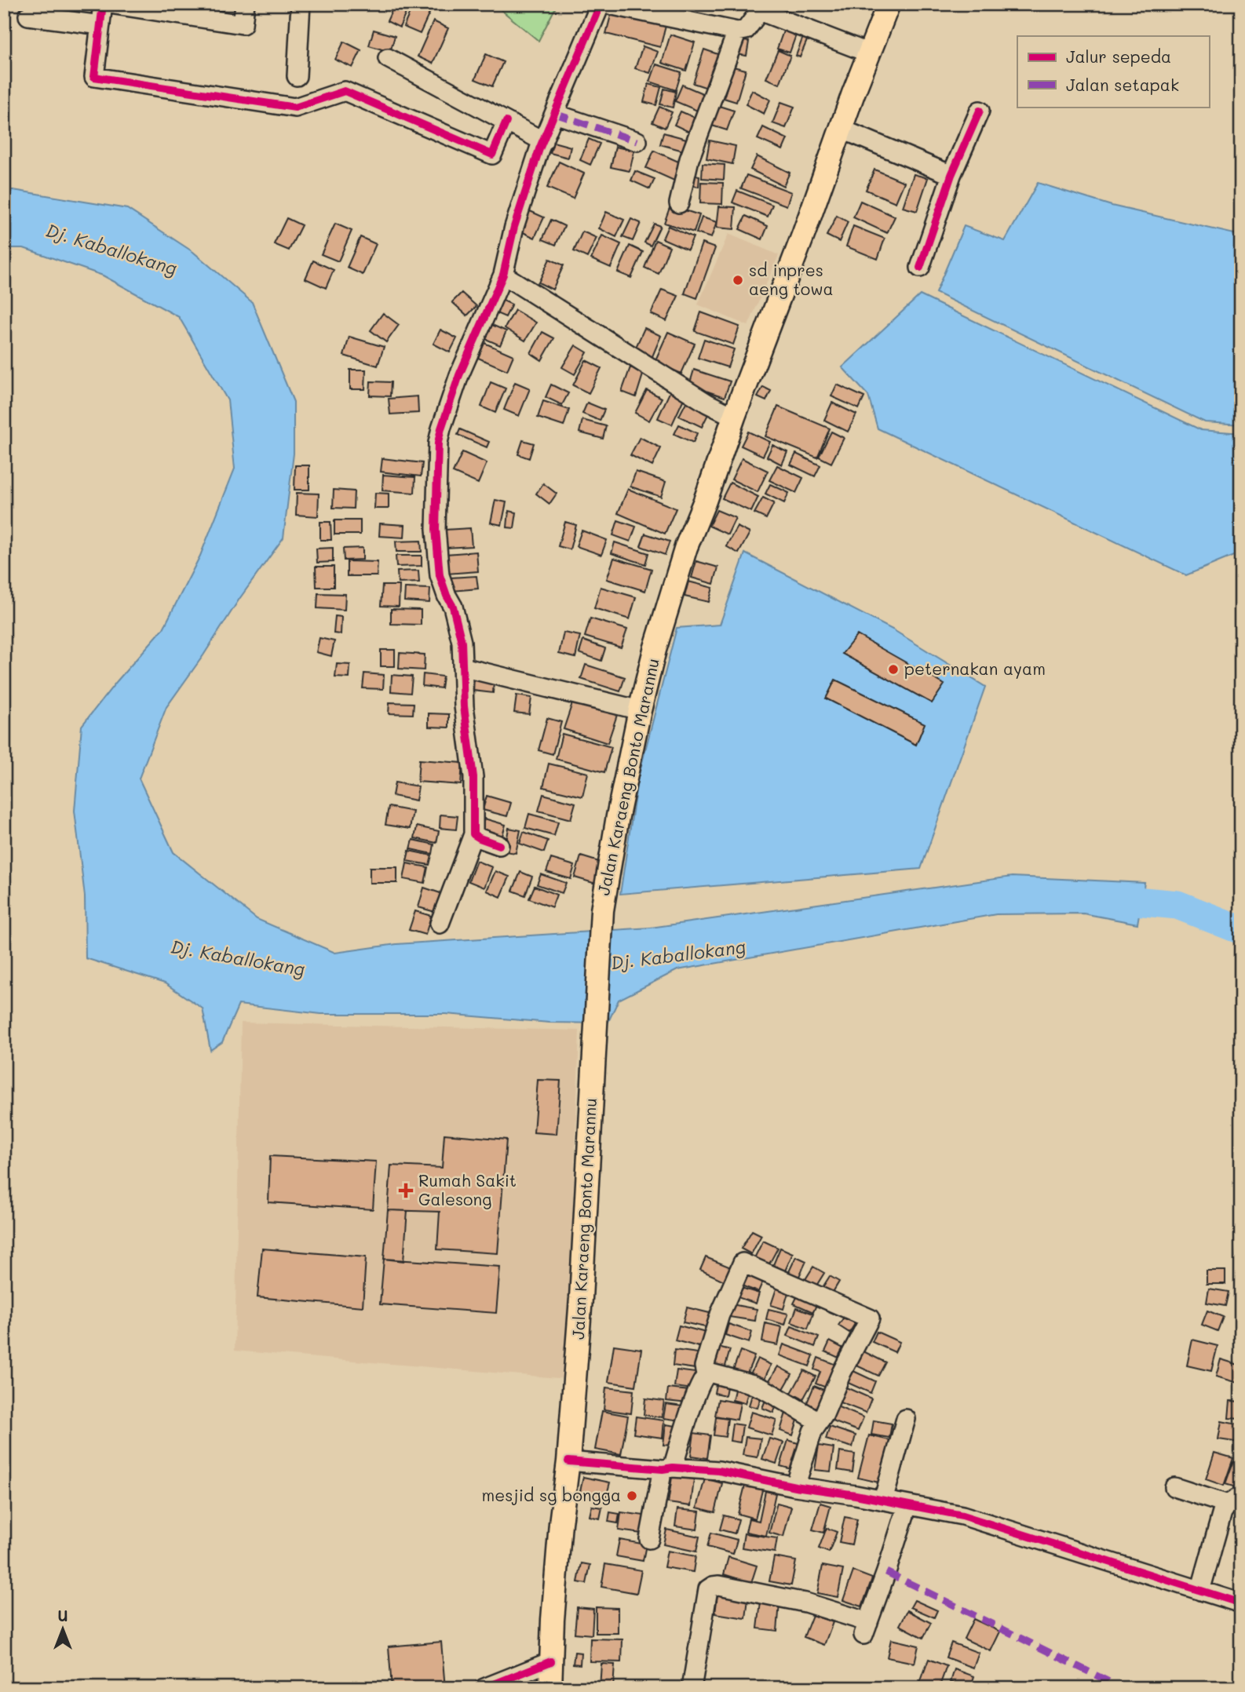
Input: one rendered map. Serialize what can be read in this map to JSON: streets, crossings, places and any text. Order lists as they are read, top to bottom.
{
  "streets": {
    "main road": ["Jalan Karaeng Bonto Marannu"]
  },
  "water": ["Dj. Kaballokang"],
  "places": {
    "other": ["sd inpres aeng towa", "peternakan ayam", "mesjid sg bongga"],
    "health": ["Rumah Sakit Galesong"]
  },
  "legend": ["Jalur sepeda", "Jalan setapak"],
  "north": "top"
}
